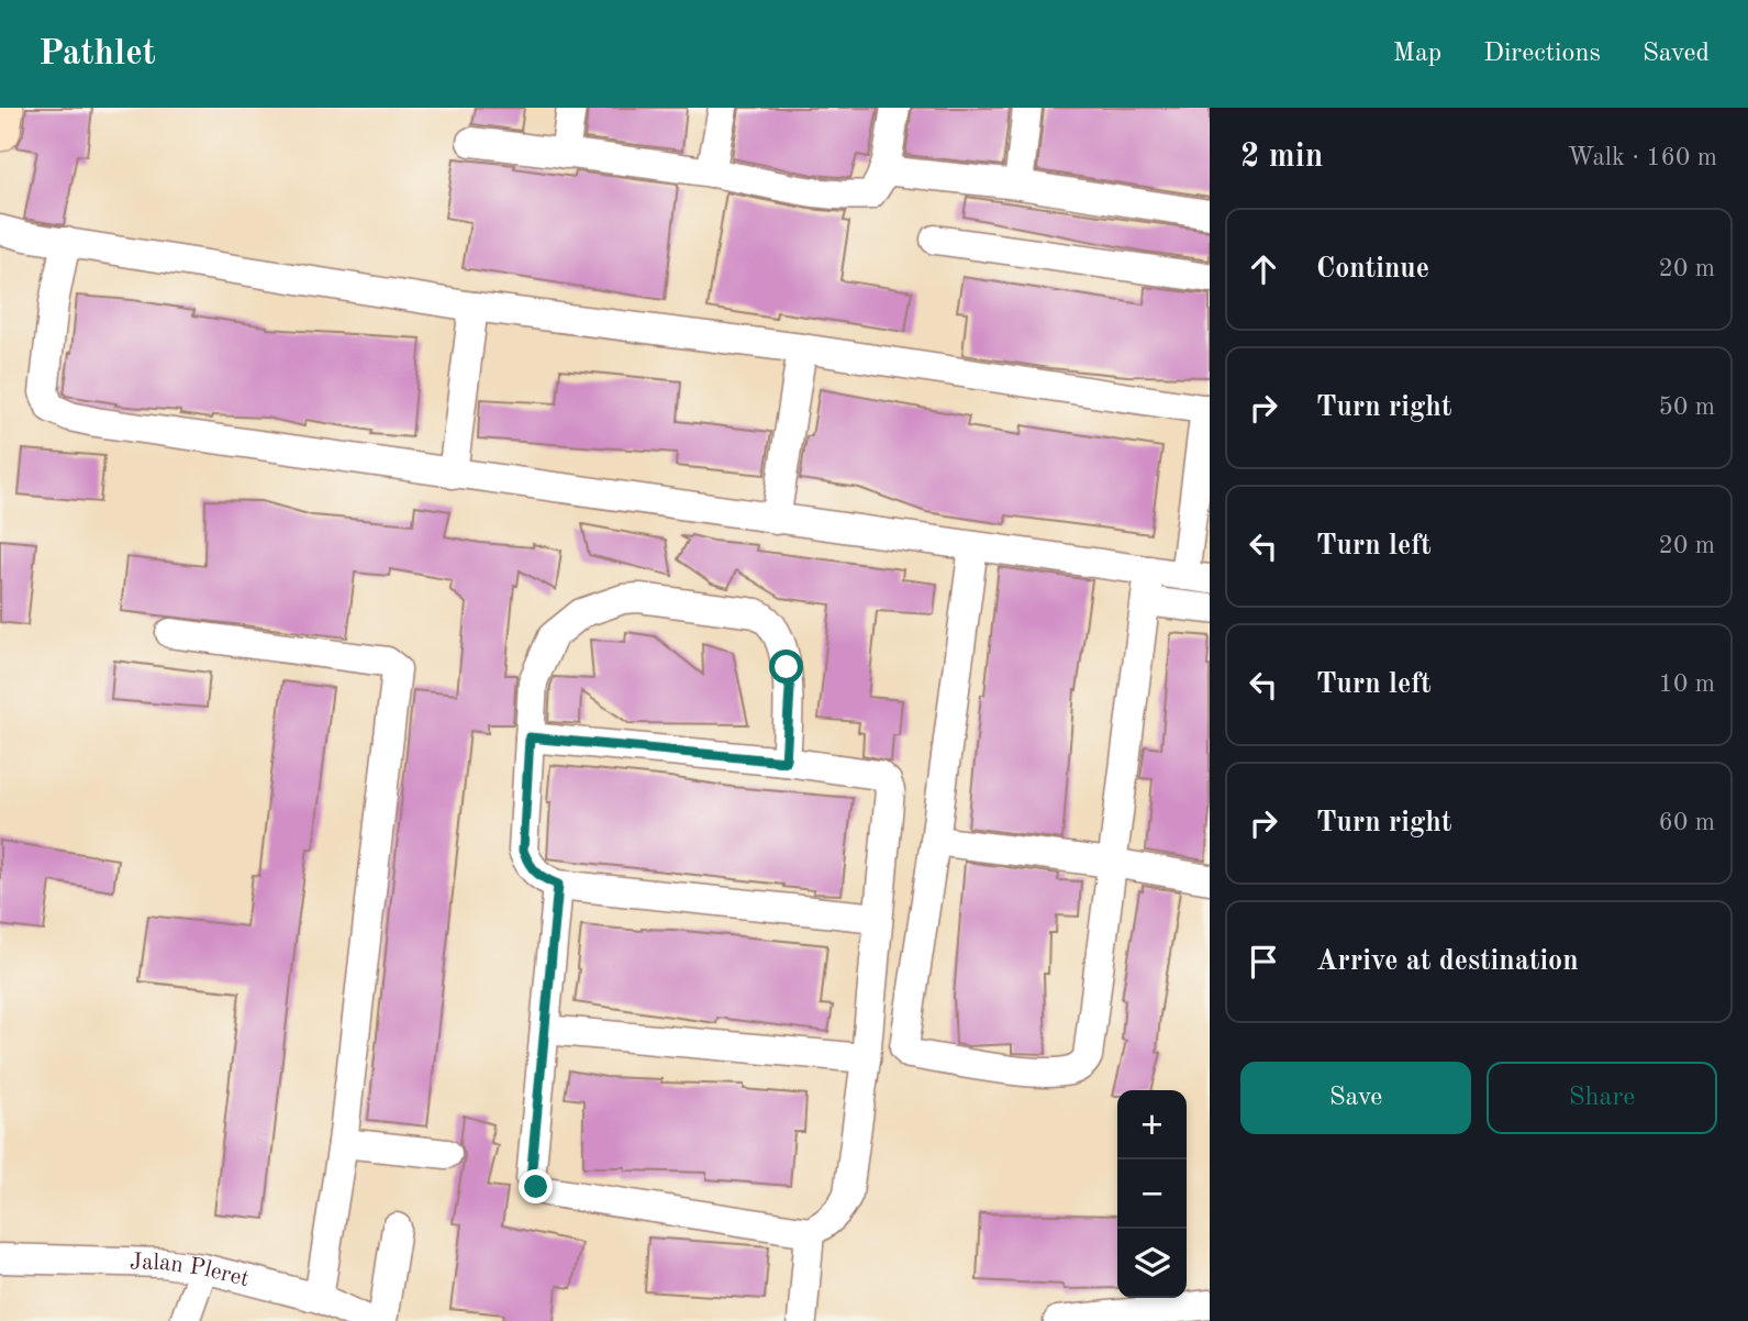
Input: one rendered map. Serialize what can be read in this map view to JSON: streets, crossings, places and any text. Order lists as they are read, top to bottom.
{
  "streets": {
    "street": ["Jalan Pleret"]
  },
  "page": {
    "header": "Pathlet",
    "nav": ["Map", "Directions", "Saved"],
    "heading": ["2 min", "Walk · 160 m"],
    "list": [
      ["Continue", "20 m"],
      ["Turn right", "50 m"],
      ["Turn left", "20 m"],
      ["Turn left", "10 m"],
      ["Turn right", "60 m"],
      "Arrive at destination"
    ],
    "buttons": ["Save", "Share"],
    "map_buttons": ["+", "−"]
  }
}
